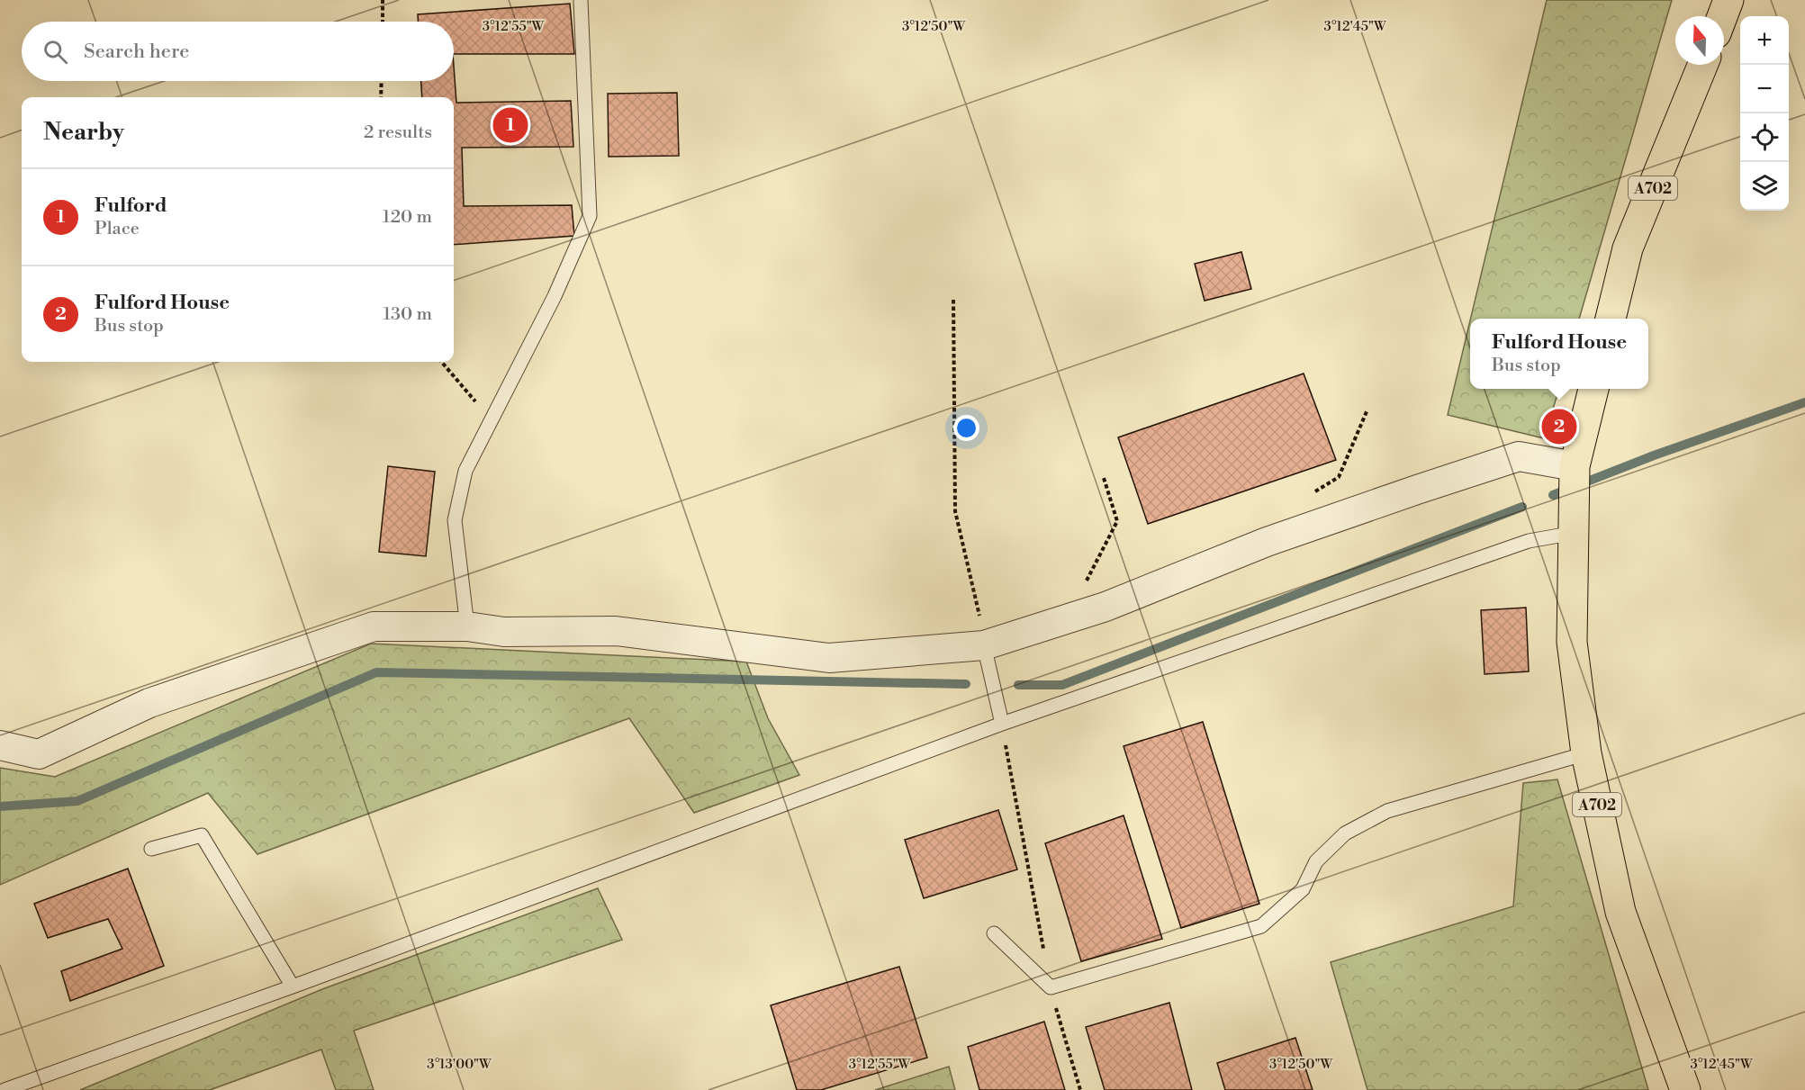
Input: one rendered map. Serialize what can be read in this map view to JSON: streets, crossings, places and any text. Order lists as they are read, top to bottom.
{
  "streets": {
    "highway": ["A702"]
  },
  "north": "top",
  "page": {
    "map_buttons": ["+", "−"],
    "search": "Search here",
    "heading": ["Nearby", "2 results"],
    "pins": ["1", "2"],
    "list": [
      {
        "mark": "1",
        "name": "Fulford",
        "note": "Place",
        "value": "120 m"
      },
      {
        "mark": "2",
        "name": "Fulford House",
        "note": "Bus stop",
        "value": "130 m"
      }
    ],
    "popup": ["Fulford House", "Bus stop"]
  },
  "coordinates": [
    "3°12'55\"W",
    "3°12'50\"W",
    "3°12'45\"W",
    "3°13'00\"W"
  ]
}
